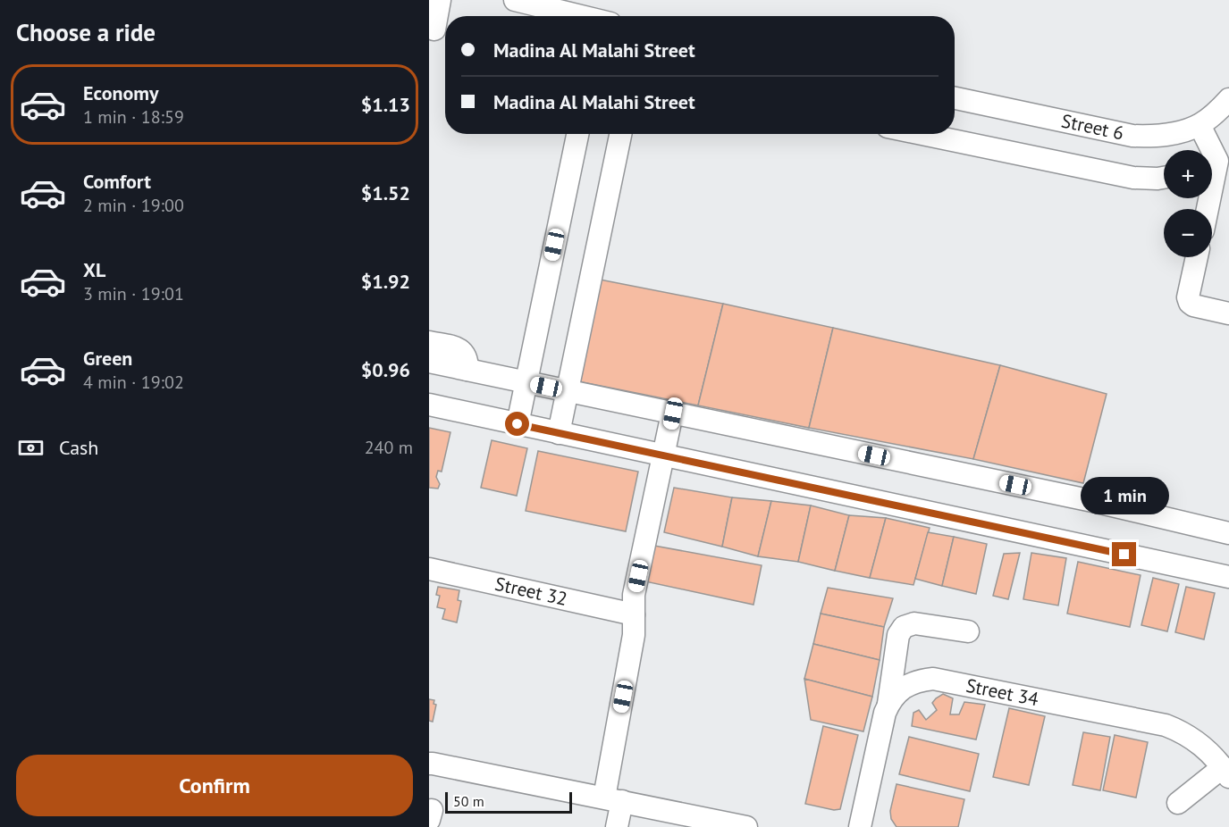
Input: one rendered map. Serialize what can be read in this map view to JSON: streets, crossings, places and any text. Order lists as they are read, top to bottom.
{
  "streets": {
    "street": ["Street 6", "Street 32", "Street 34"]
  },
  "scale_bar": "50 m",
  "page": {
    "heading": "Choose a ride",
    "banner": ["Madina Al Malahi Street", "Madina Al Malahi Street"],
    "list": [
      {
        "name": "Economy",
        "note": "1 min · 18:59",
        "value": "$1.13"
      },
      {
        "name": "Comfort",
        "note": "2 min · 19:00",
        "value": "$1.52"
      },
      {
        "name": "XL",
        "note": "3 min · 19:01",
        "value": "$1.92"
      },
      {
        "name": "Green",
        "note": "4 min · 19:02",
        "value": "$0.96"
      }
    ],
    "map_buttons": ["+", "−"],
    "pay": ["Cash", "240 m"],
    "bubble": "1 min",
    "buttons": "Confirm",
    "scale": "50 m"
  }
}
